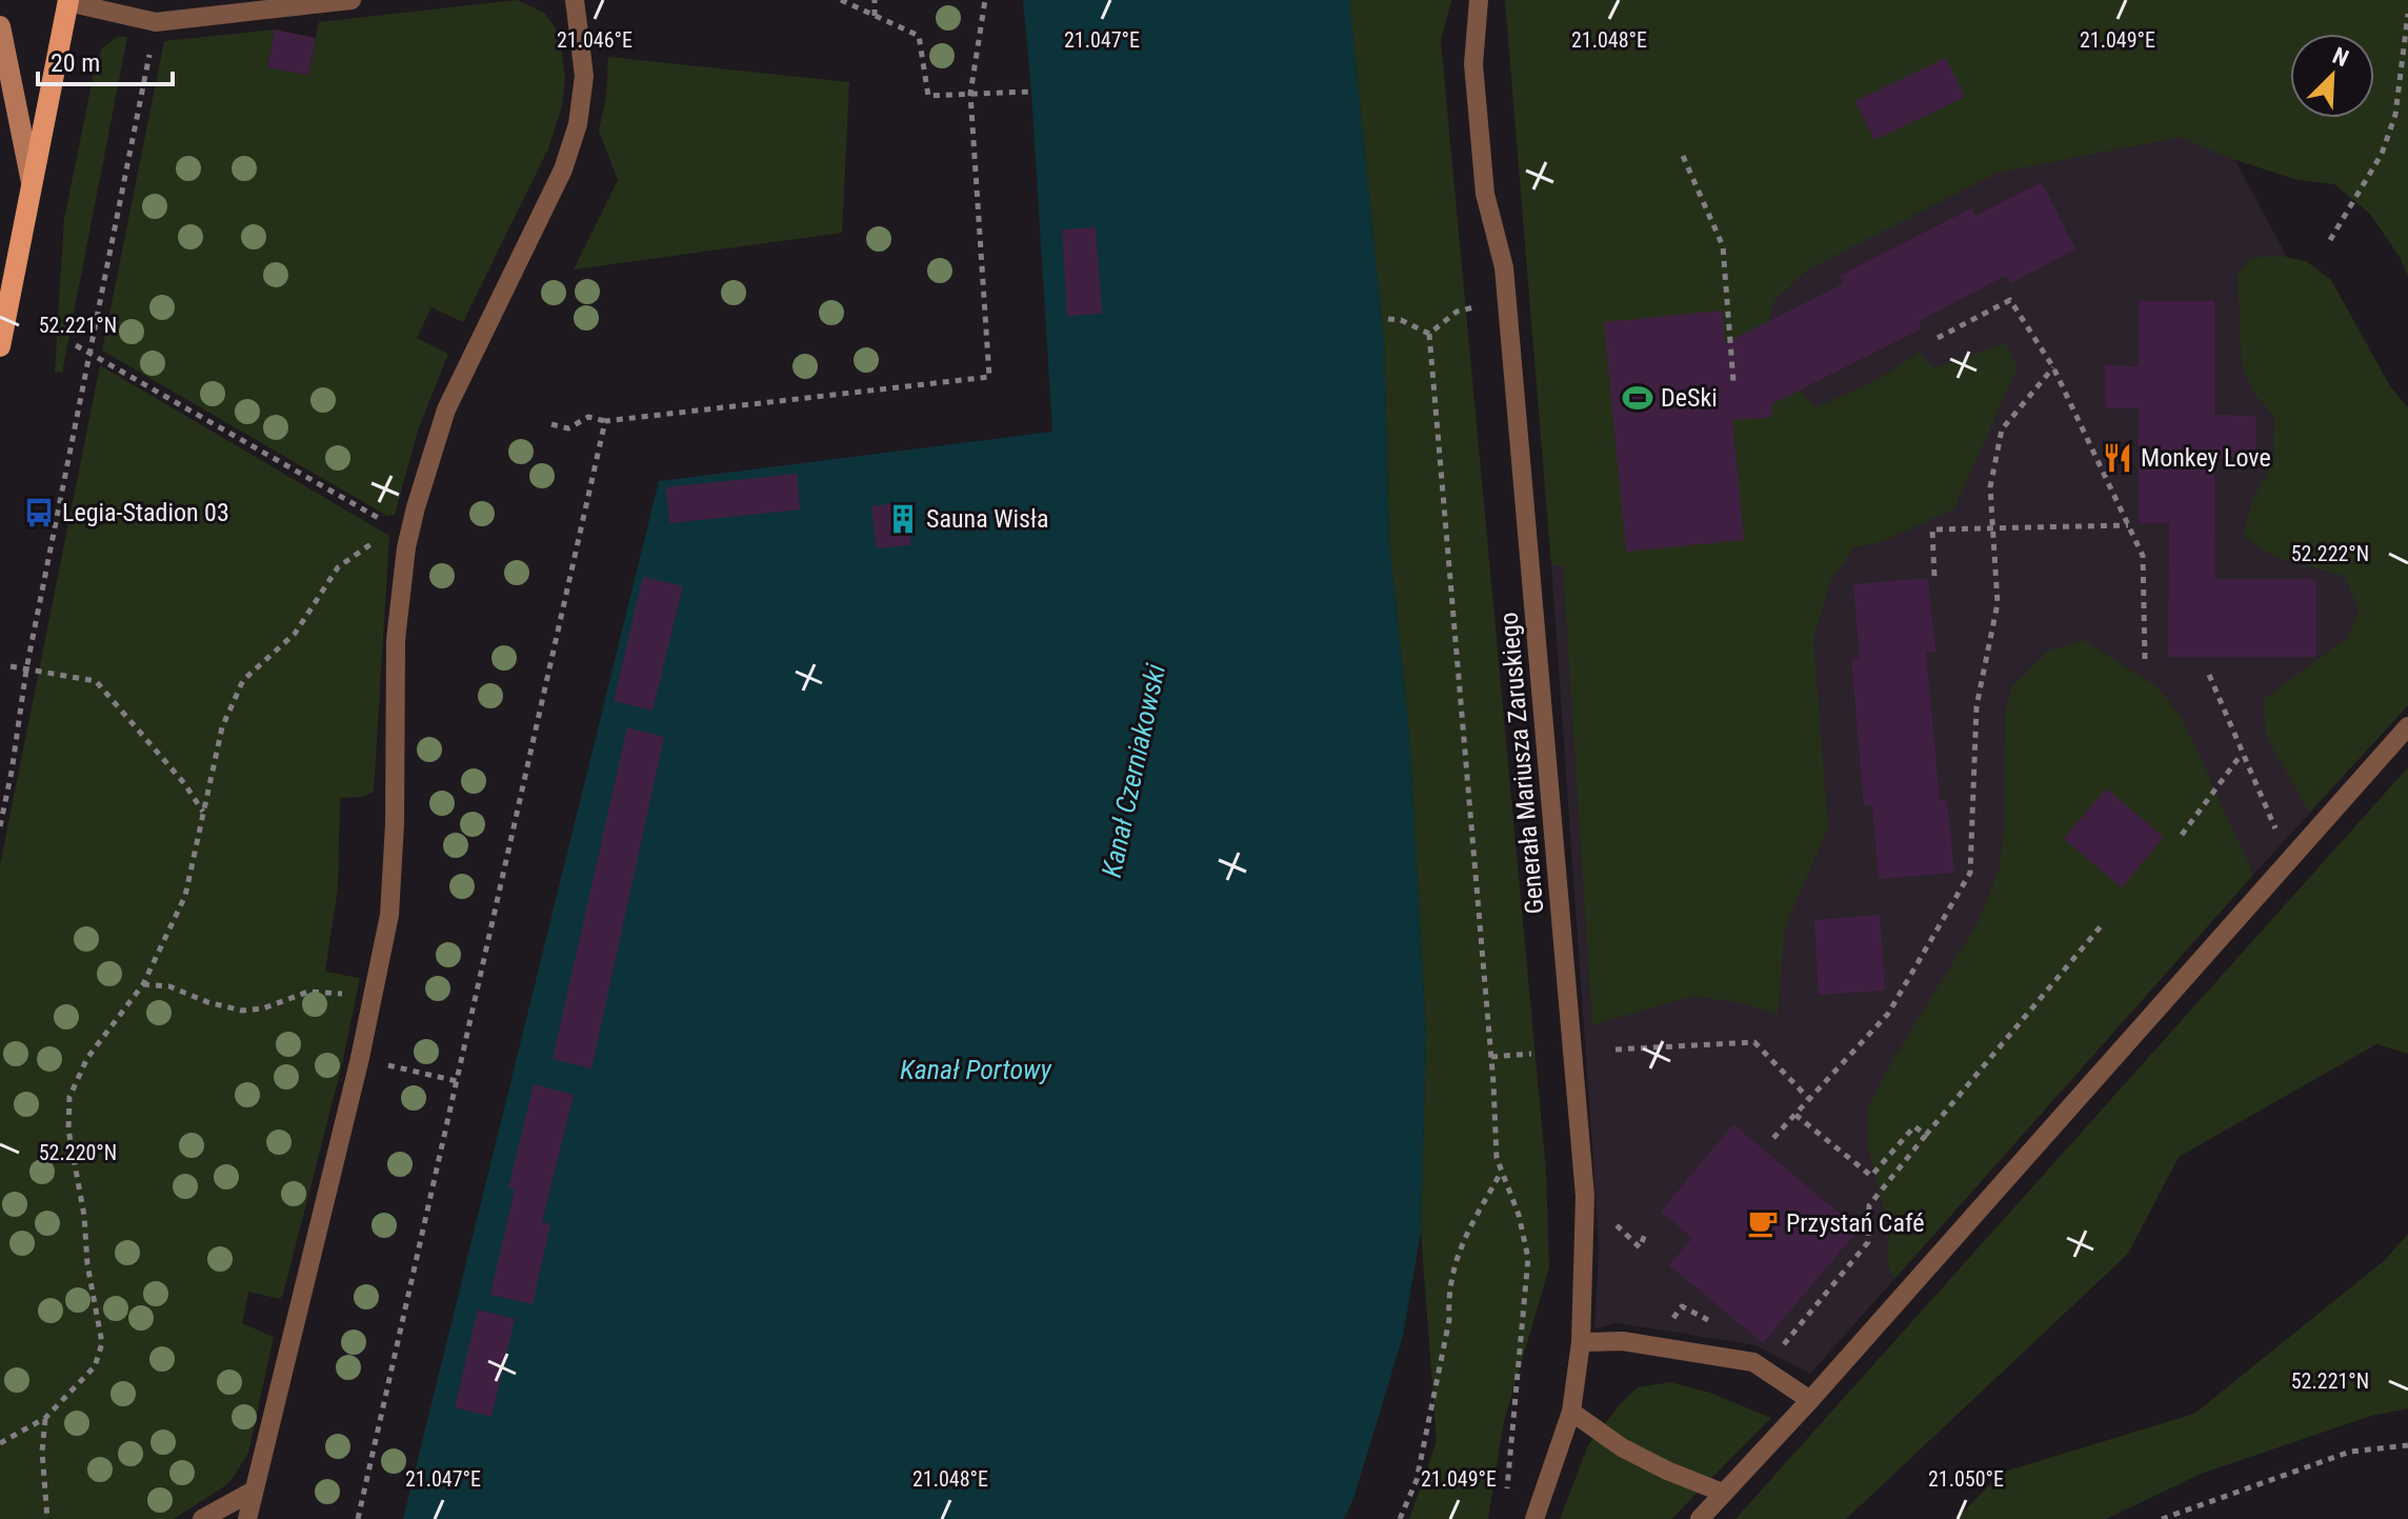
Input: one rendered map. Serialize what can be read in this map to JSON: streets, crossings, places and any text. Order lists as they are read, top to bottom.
{
  "streets": {
    "lane": ["Generała Mariusza Zaruskiego"]
  },
  "water": ["Kanał Czerniakowski", "Kanał Portowy"],
  "places": {
    "sports": ["DeSki"],
    "restaurant": ["Monkey Love"],
    "bus stop": ["Legia-Stadion 03"],
    "building": ["Sauna Wisła"],
    "cafe": ["Przystań Café"]
  },
  "scale_bar": "20 m",
  "north": "top right",
  "coordinates": [
    "21.046°E",
    "21.047°E",
    "21.048°E",
    "21.049°E",
    "52.221°N",
    "52.222°N",
    "52.220°N",
    "21.050°E"
  ]
}
